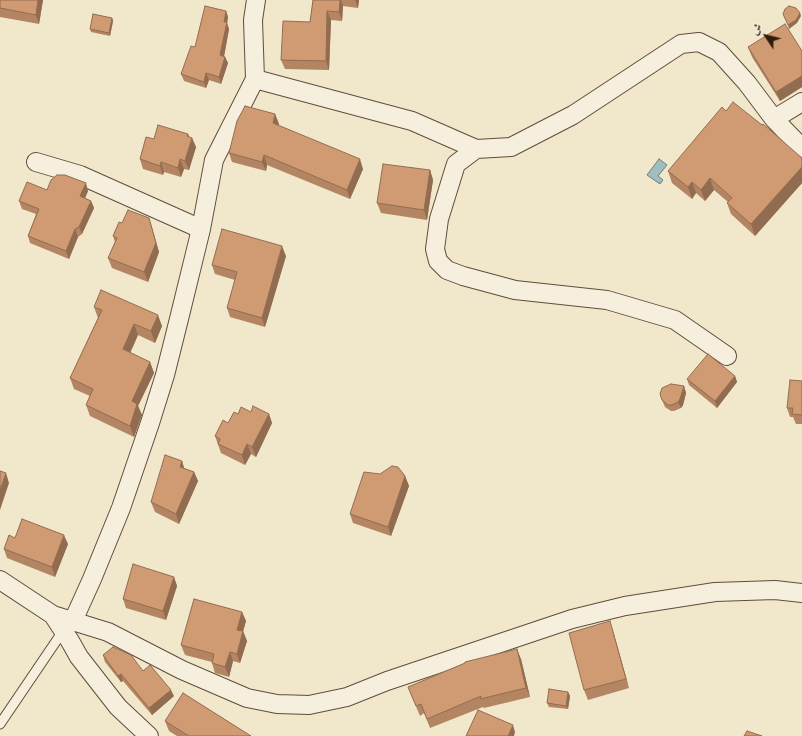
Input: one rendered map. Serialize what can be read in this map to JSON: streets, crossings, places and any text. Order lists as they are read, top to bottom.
{
  "north": "top left"
}
